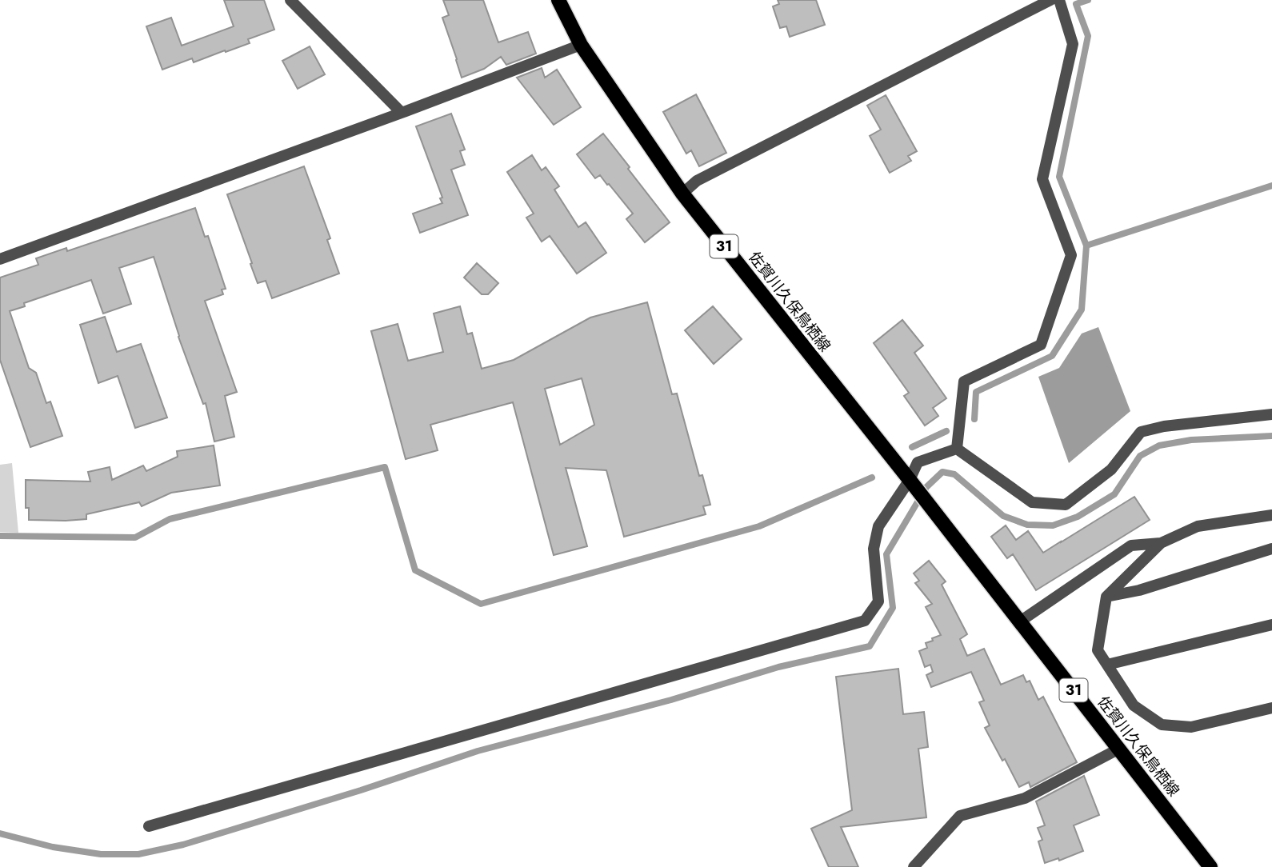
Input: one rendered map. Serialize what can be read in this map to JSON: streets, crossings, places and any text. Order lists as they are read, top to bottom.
{
  "streets": {
    "main road": ["31", "佐賀川久保鳥栖線"]
  }
}
